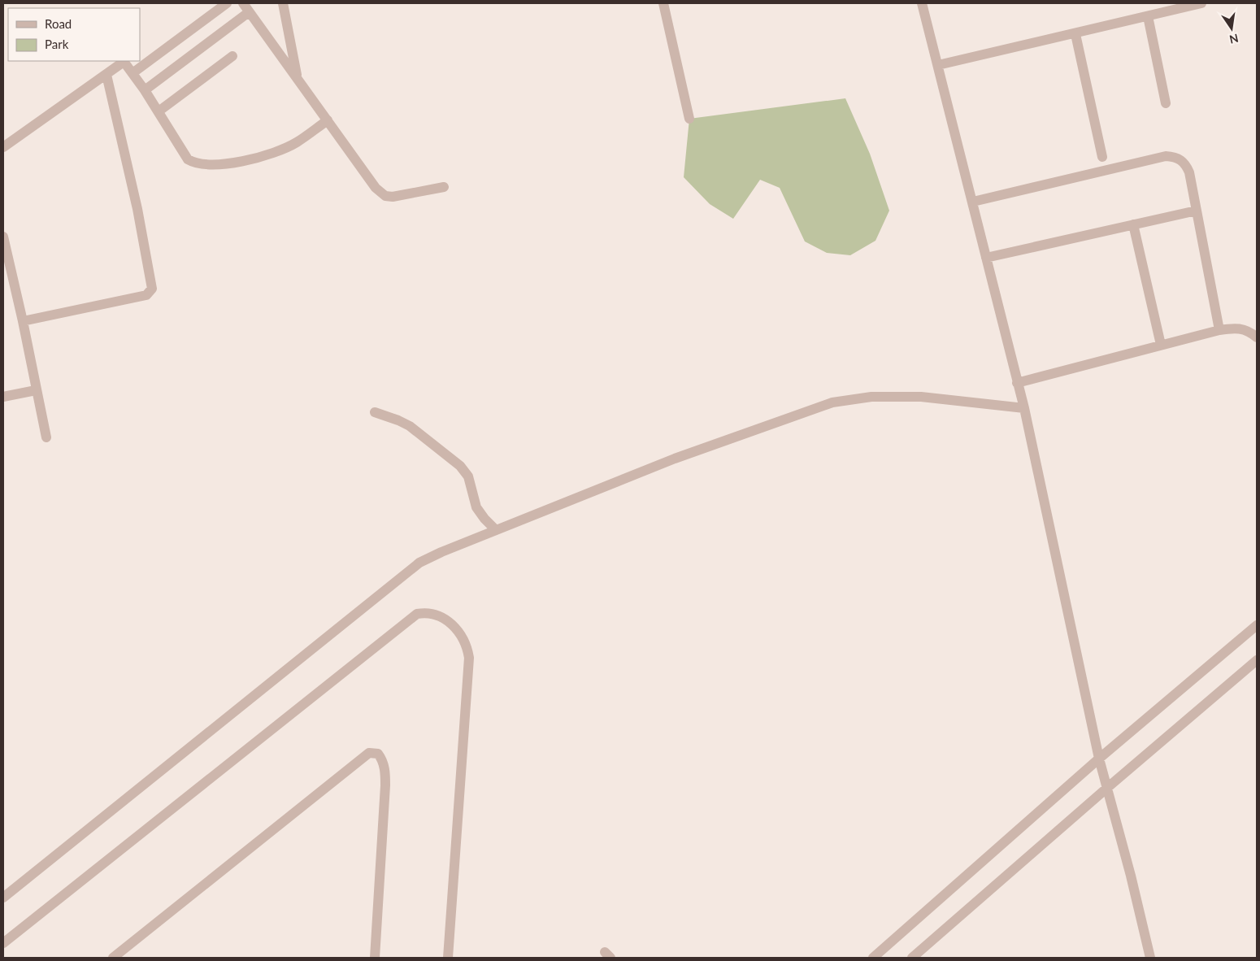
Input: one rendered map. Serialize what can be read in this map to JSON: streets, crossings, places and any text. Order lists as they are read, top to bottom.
{
  "legend": ["Road", "Park"],
  "north": "bottom"
}
